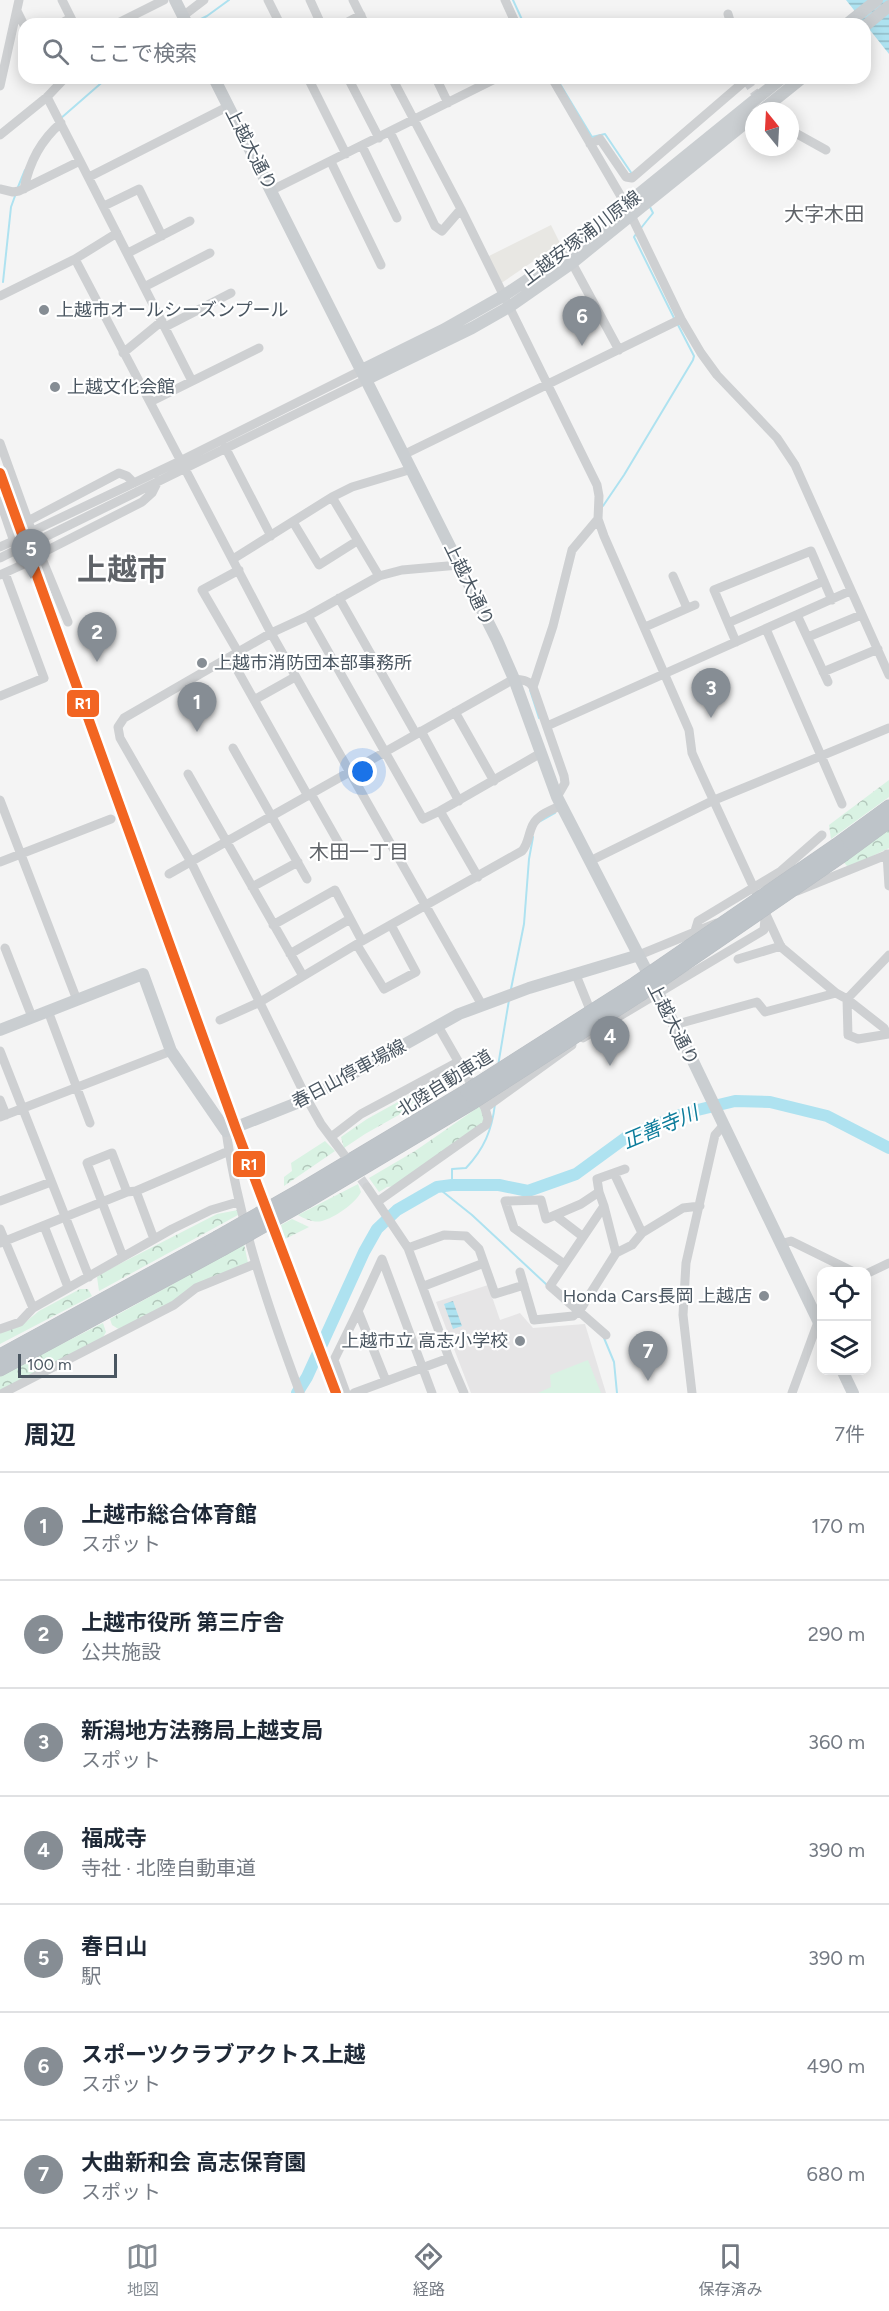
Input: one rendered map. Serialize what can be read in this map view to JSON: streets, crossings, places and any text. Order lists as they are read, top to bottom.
{
  "streets": {
    "highway": ["北陸自動車道"],
    "main road": ["上越大通り", "上越安塚浦川原線", "春日山停車場線"]
  },
  "crossings": [
    ["上越大通り", "上越安塚浦川原線"],
    ["上越大通り", "春日山停車場線"]
  ],
  "districts": ["大字木田", "上越市", "木田一丁目"],
  "water": ["正善寺川"],
  "places": [
    "上越市オールシーズンプール",
    "上越文化会館",
    "上越市消防団本部事務所",
    "Honda Cars長岡 上越店",
    "上越市立 高志小学校"
  ],
  "lines": ["transit line R1"],
  "scale_bar": "100 m",
  "north": "top",
  "page": {
    "search": "ここで検索",
    "pins": [
      "6",
      "5",
      "2",
      "3",
      "1",
      "4",
      "7"
    ],
    "scale": "100 m",
    "heading": ["周辺", "7件"],
    "list": [
      {
        "mark": "1",
        "name": "上越市総合体育館",
        "note": "スポット",
        "value": "170 m"
      },
      {
        "mark": "2",
        "name": "上越市役所 第三庁舎",
        "note": "公共施設",
        "value": "290 m"
      },
      {
        "mark": "3",
        "name": "新潟地方法務局上越支局",
        "note": "スポット",
        "value": "360 m"
      },
      {
        "mark": "4",
        "name": "福成寺",
        "note": "寺社 · 北陸自動車道",
        "value": "390 m"
      },
      {
        "mark": "5",
        "name": "春日山",
        "note": "駅",
        "value": "390 m"
      },
      {
        "mark": "6",
        "name": "スポーツクラブアクトス上越",
        "note": "スポット",
        "value": "490 m"
      },
      {
        "mark": "7",
        "name": "大曲新和会 高志保育園",
        "note": "スポット",
        "value": "680 m"
      }
    ],
    "nav": ["地図", "経路", "保存済み"]
  }
}
